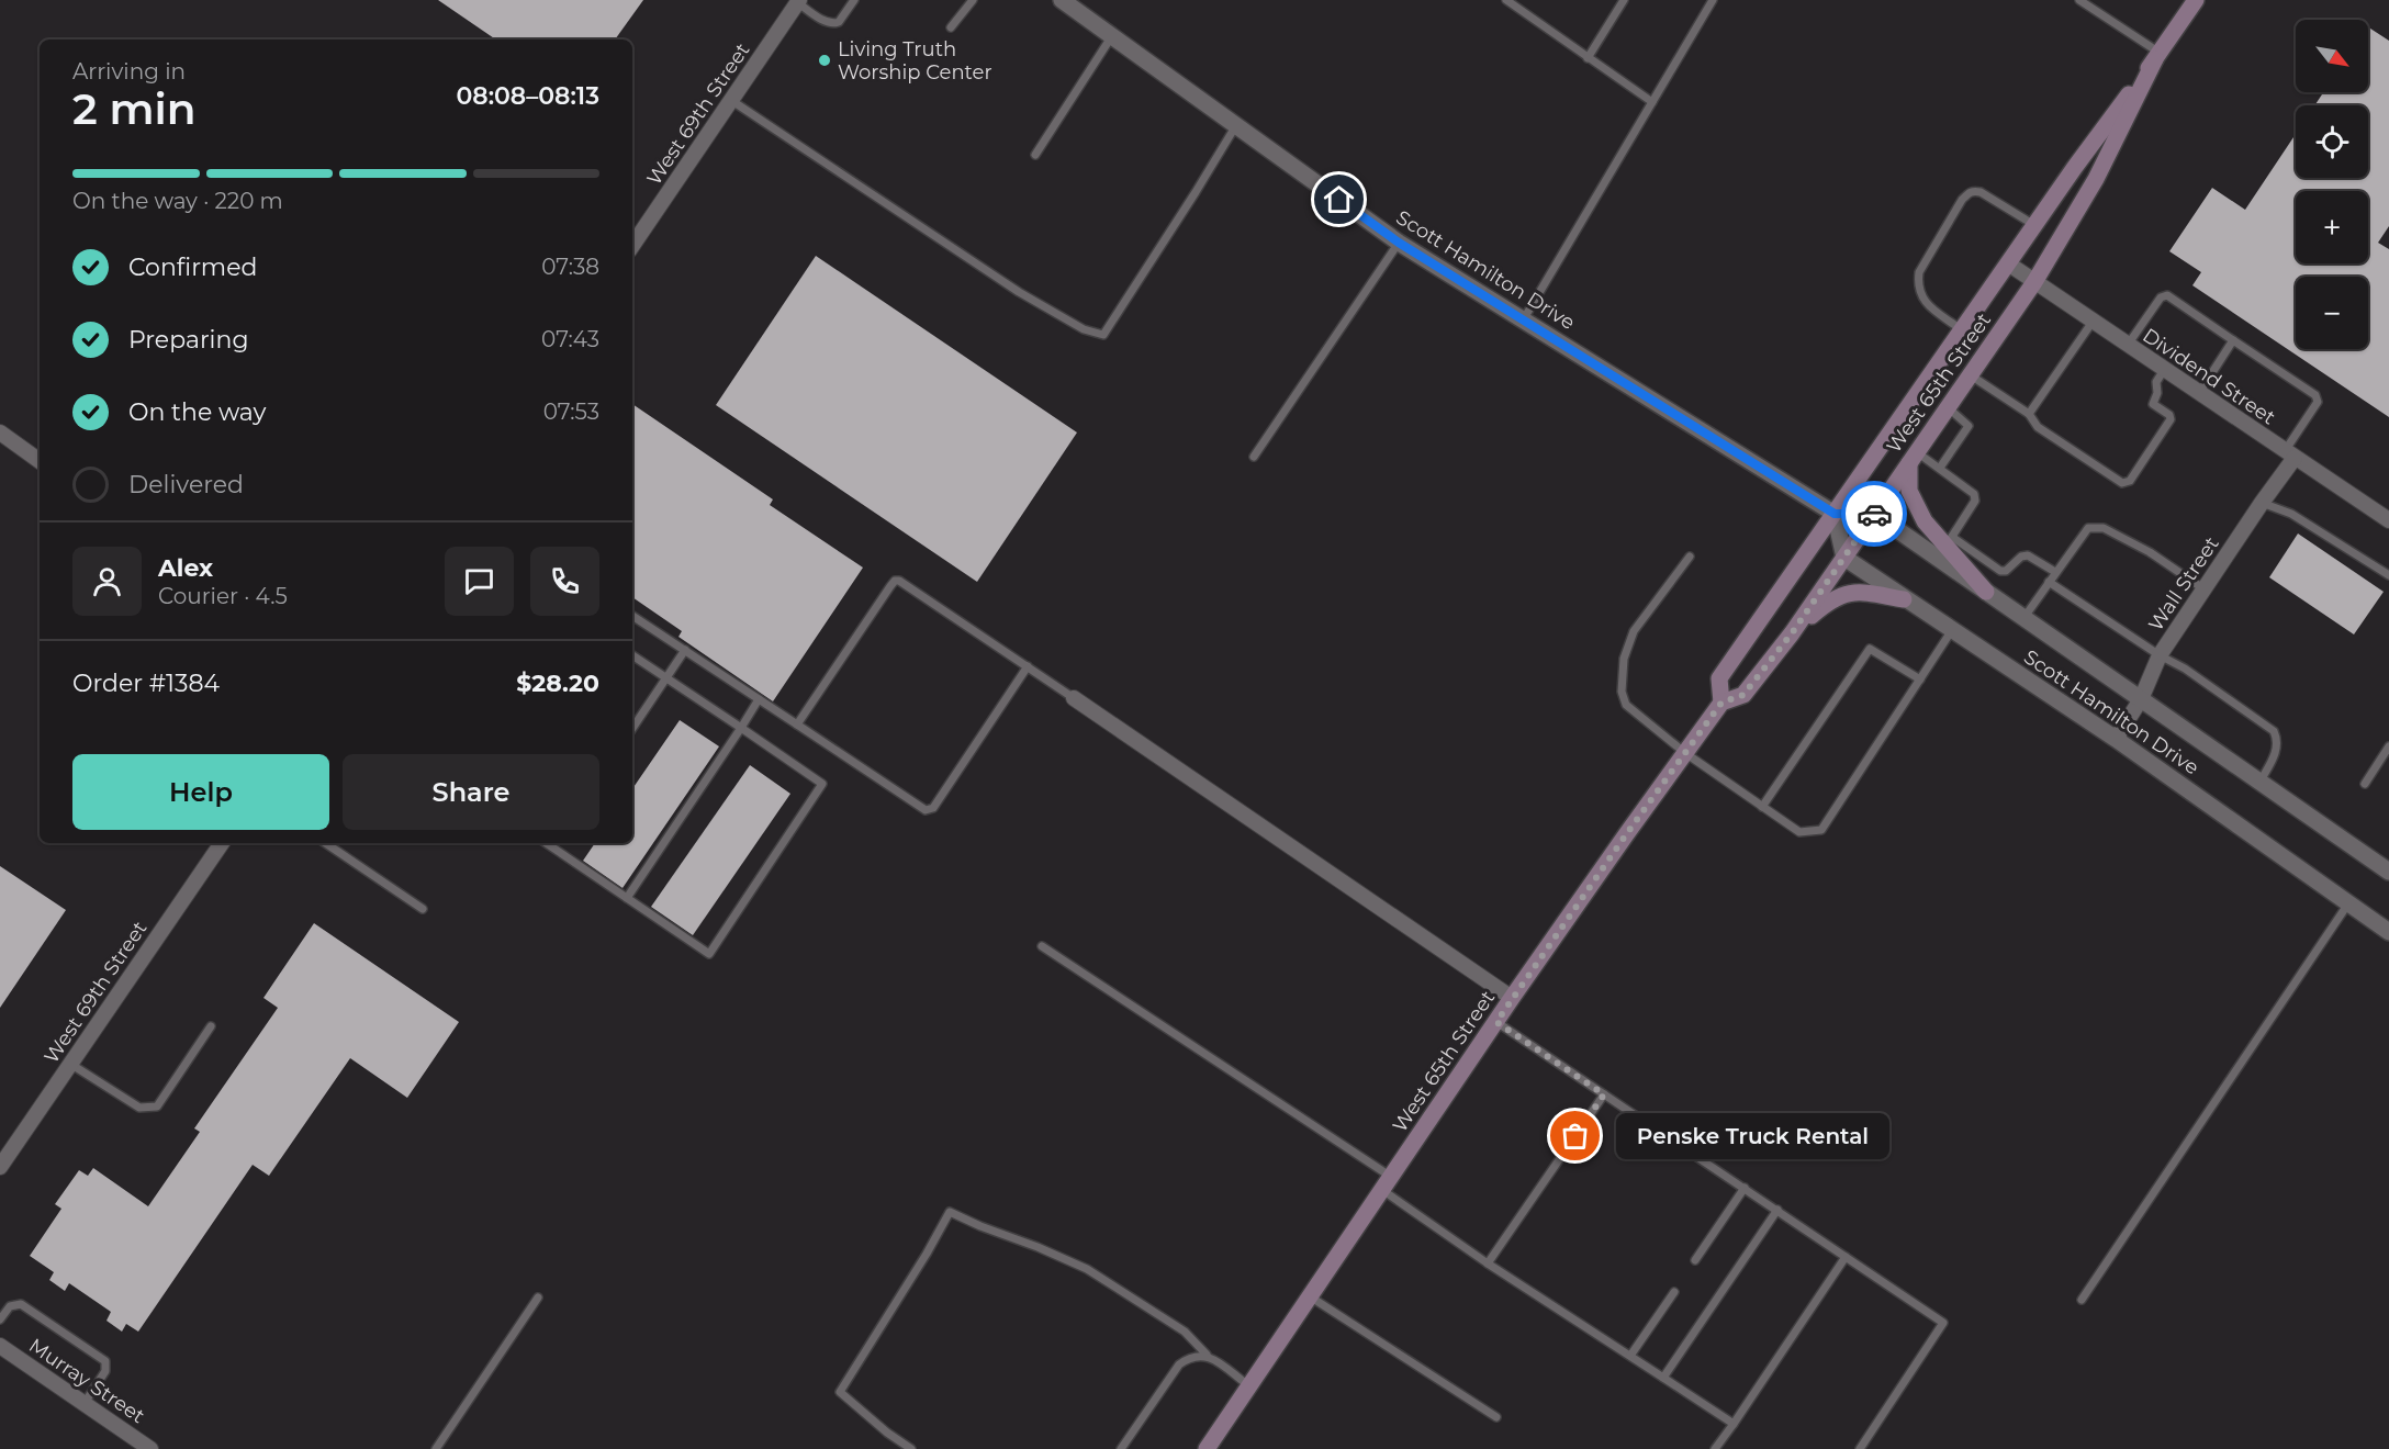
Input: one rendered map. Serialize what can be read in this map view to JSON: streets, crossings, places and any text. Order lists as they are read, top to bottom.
{
  "streets": {
    "main road": ["West 65th Street"],
    "street": [
      "West 69th Street",
      "Scott Hamilton Drive",
      "Dividend Street",
      "Wall Street",
      "Murray Street"
    ]
  },
  "crossings": [
    ["Scott Hamilton Drive", "West 65th Street"],
    ["Scott Hamilton Drive", "Wall Street"],
    ["Dividend Street", "West 65th Street"],
    ["Dividend Street", "Wall Street"]
  ],
  "places": ["Living Truth Worship Center", "Penske Truck Rental"],
  "north": "bottom right",
  "page": {
    "map_buttons": ["+", "−"],
    "heading": ["2 min", "Arriving in", "08:08–08:13"],
    "panel": [
      "Alex",
      "Courier · 4.5",
      "Order #1384",
      "$28.20"
    ],
    "bar": "On the way · 220 m",
    "list": [
      ["Confirmed", "07:38"],
      ["Preparing", "07:43"],
      ["On the way", "07:53"],
      "Delivered"
    ],
    "buttons": ["Help", "Share"],
    "bubble": "Penske Truck Rental"
  }
}
